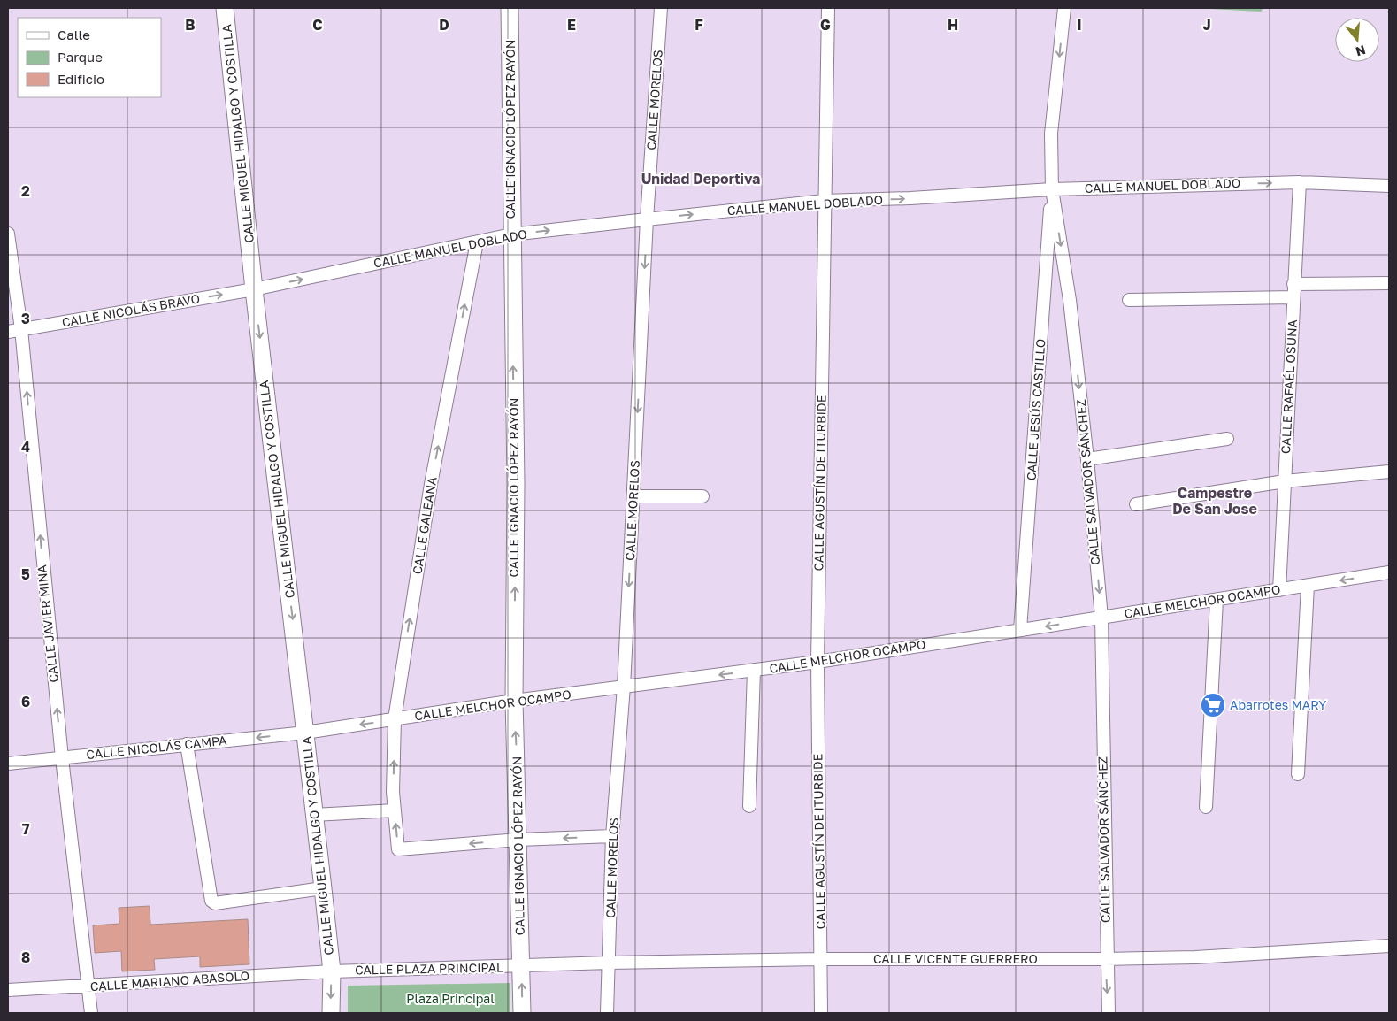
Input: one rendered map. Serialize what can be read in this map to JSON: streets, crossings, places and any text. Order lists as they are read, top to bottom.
{
  "streets": {
    "street": [
      "CALLE MORELOS",
      "CALLE IGNACIO LÓPEZ RAYÓN",
      "CALLE MIGUEL HIDALGO Y COSTILLA",
      "CALLE MANUEL DOBLADO",
      "CALLE NICOLÁS BRAVO",
      "CALLE RAFAÉL OSUNA",
      "CALLE JESÚS CASTILLO",
      "CALLE SALVADOR SÁNCHEZ",
      "CALLE AGUSTÍN DE ITURBIDE",
      "CALLE GALEANA",
      "CALLE MELCHOR OCAMPO",
      "CALLE JAVIER MINA",
      "CALLE NICOLÁS CAMPA",
      "CALLE VICENTE GUERRERO",
      "CALLE PLAZA PRINCIPAL",
      "CALLE MARIANO ABASOLO"
    ]
  },
  "crossings": [
    ["CALLE MORELOS", "CALLE MANUEL DOBLADO"],
    ["CALLE MORELOS", "CALLE MELCHOR OCAMPO"],
    ["CALLE MORELOS", "CALLE VICENTE GUERRERO"],
    ["CALLE IGNACIO LÓPEZ RAYÓN", "CALLE MANUEL DOBLADO"],
    ["CALLE IGNACIO LÓPEZ RAYÓN", "CALLE GALEANA"],
    ["CALLE IGNACIO LÓPEZ RAYÓN", "CALLE MELCHOR OCAMPO"],
    ["CALLE IGNACIO LÓPEZ RAYÓN", "CALLE VICENTE GUERRERO"],
    ["CALLE IGNACIO LÓPEZ RAYÓN", "CALLE PLAZA PRINCIPAL"],
    ["CALLE MIGUEL HIDALGO Y COSTILLA", "CALLE MANUEL DOBLADO"],
    ["CALLE MIGUEL HIDALGO Y COSTILLA", "CALLE NICOLÁS BRAVO"],
    ["CALLE MIGUEL HIDALGO Y COSTILLA", "CALLE MELCHOR OCAMPO"],
    ["CALLE MIGUEL HIDALGO Y COSTILLA", "CALLE NICOLÁS CAMPA"],
    ["CALLE MIGUEL HIDALGO Y COSTILLA", "CALLE PLAZA PRINCIPAL"],
    ["CALLE MIGUEL HIDALGO Y COSTILLA", "CALLE MARIANO ABASOLO"],
    ["CALLE MANUEL DOBLADO", "CALLE NICOLÁS BRAVO"],
    ["CALLE MANUEL DOBLADO", "CALLE RAFAÉL OSUNA"],
    ["CALLE MANUEL DOBLADO", "CALLE JESÚS CASTILLO"],
    ["CALLE MANUEL DOBLADO", "CALLE SALVADOR SÁNCHEZ"],
    ["CALLE MANUEL DOBLADO", "CALLE AGUSTÍN DE ITURBIDE"],
    ["CALLE MANUEL DOBLADO", "CALLE GALEANA"],
    ["CALLE NICOLÁS BRAVO", "CALLE JAVIER MINA"],
    ["CALLE RAFAÉL OSUNA", "CALLE MELCHOR OCAMPO"],
    ["CALLE JESÚS CASTILLO", "CALLE SALVADOR SÁNCHEZ"],
    ["CALLE JESÚS CASTILLO", "CALLE MELCHOR OCAMPO"],
    ["CALLE SALVADOR SÁNCHEZ", "CALLE MELCHOR OCAMPO"],
    ["CALLE SALVADOR SÁNCHEZ", "CALLE VICENTE GUERRERO"],
    ["CALLE AGUSTÍN DE ITURBIDE", "CALLE MELCHOR OCAMPO"],
    ["CALLE AGUSTÍN DE ITURBIDE", "CALLE VICENTE GUERRERO"],
    ["CALLE GALEANA", "CALLE MELCHOR OCAMPO"],
    ["CALLE MELCHOR OCAMPO", "CALLE NICOLÁS CAMPA"],
    ["CALLE JAVIER MINA", "CALLE NICOLÁS CAMPA"],
    ["CALLE JAVIER MINA", "CALLE MARIANO ABASOLO"],
    ["CALLE VICENTE GUERRERO", "CALLE PLAZA PRINCIPAL"],
    ["CALLE PLAZA PRINCIPAL", "CALLE MARIANO ABASOLO"]
  ],
  "one_way": [
    "CALLE MORELOS",
    "CALLE IGNACIO LÓPEZ RAYÓN",
    "CALLE MIGUEL HIDALGO Y COSTILLA",
    "CALLE MANUEL DOBLADO",
    "CALLE NICOLÁS BRAVO",
    "CALLE SALVADOR SÁNCHEZ",
    "CALLE GALEANA",
    "CALLE JAVIER MINA",
    "CALLE NICOLÁS CAMPA"
  ],
  "districts": ["Unidad Deportiva", "Campestre De San Jose"],
  "parks": ["Plaza Principal"],
  "places": {
    "supermarket": ["Abarrotes MARY"]
  },
  "legend": ["Calle", "Parque", "Edificio"],
  "north": "bottom",
  "grid": {
    "columns": [
      "B",
      "C",
      "D",
      "E",
      "F",
      "G",
      "H",
      "I",
      "J"
    ],
    "rows": [
      "2",
      "3",
      "4",
      "5",
      "6",
      "7",
      "8"
    ]
  }
}
